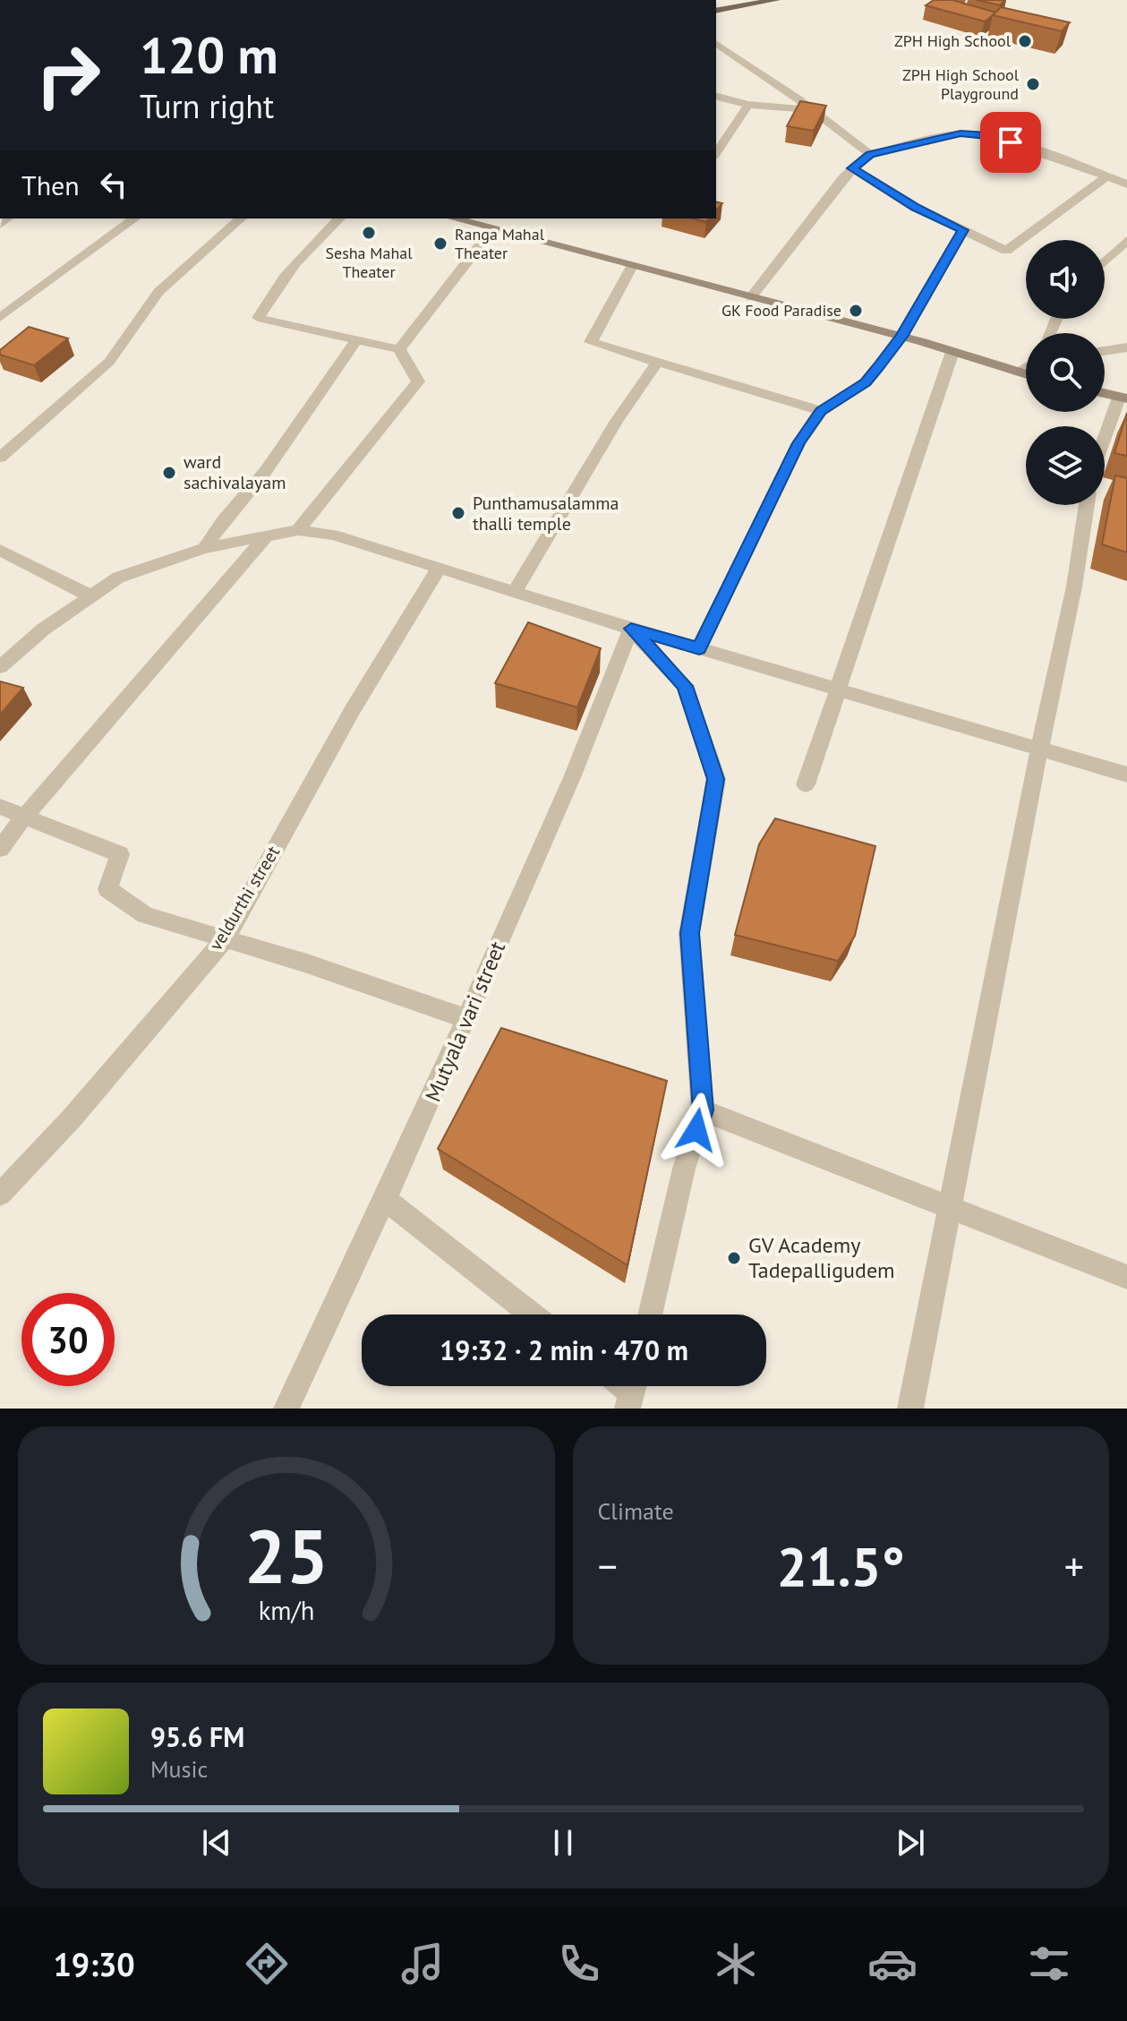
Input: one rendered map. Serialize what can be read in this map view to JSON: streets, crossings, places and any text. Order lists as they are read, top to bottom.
{
  "streets": {
    "street": ["veldurthi street", "Mutyala vari street"]
  },
  "places": [
    "ZPH High School",
    "ZPH High School Playground",
    "Sesha Mahal Theater",
    "Ranga Mahal Theater",
    "GK Food Paradise",
    "ward sachivalayam",
    "Punthamusalamma thalli temple",
    "GV Academy Tadepalligudem"
  ],
  "page": {
    "turn": ["120 m", "Turn right"],
    "then": "Then",
    "limit": "30",
    "trip": "19:32 · 2 min · 470 m",
    "tile": "Climate",
    "heat": ["−", "21.5°", "+"],
    "song": ["95.6 FM", "Music"],
    "tabs": "19:30",
    "gauge": ["25", "km/h"]
  }
}
